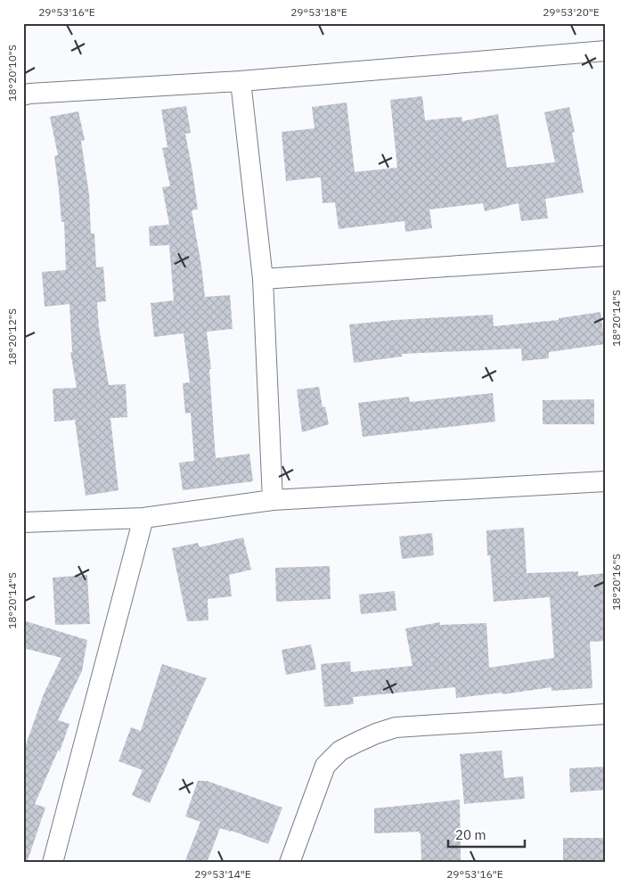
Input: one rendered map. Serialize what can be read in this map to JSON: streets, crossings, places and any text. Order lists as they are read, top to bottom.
{
  "scale_bar": "20 m",
  "coordinates": [
    "29°53'16\"E",
    "29°53'18\"E",
    "29°53'20\"E",
    "18°20'10\"S",
    "18°20'14\"S",
    "18°20'12\"S",
    "18°20'16\"S",
    "29°53'14\"E"
  ]
}
